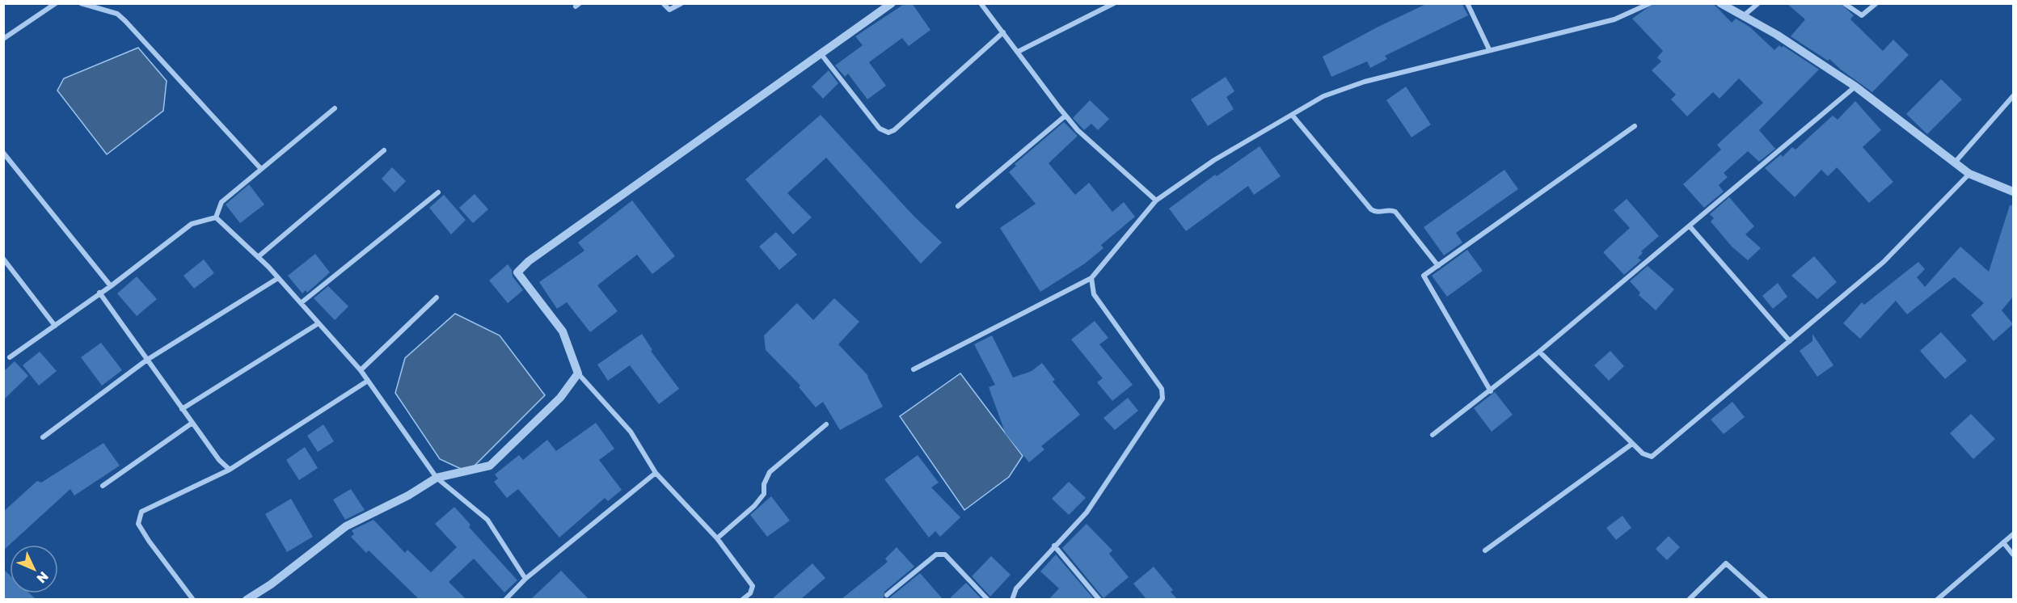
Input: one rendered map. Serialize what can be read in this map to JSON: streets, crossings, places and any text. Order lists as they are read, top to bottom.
{
  "north": "bottom right"
}
